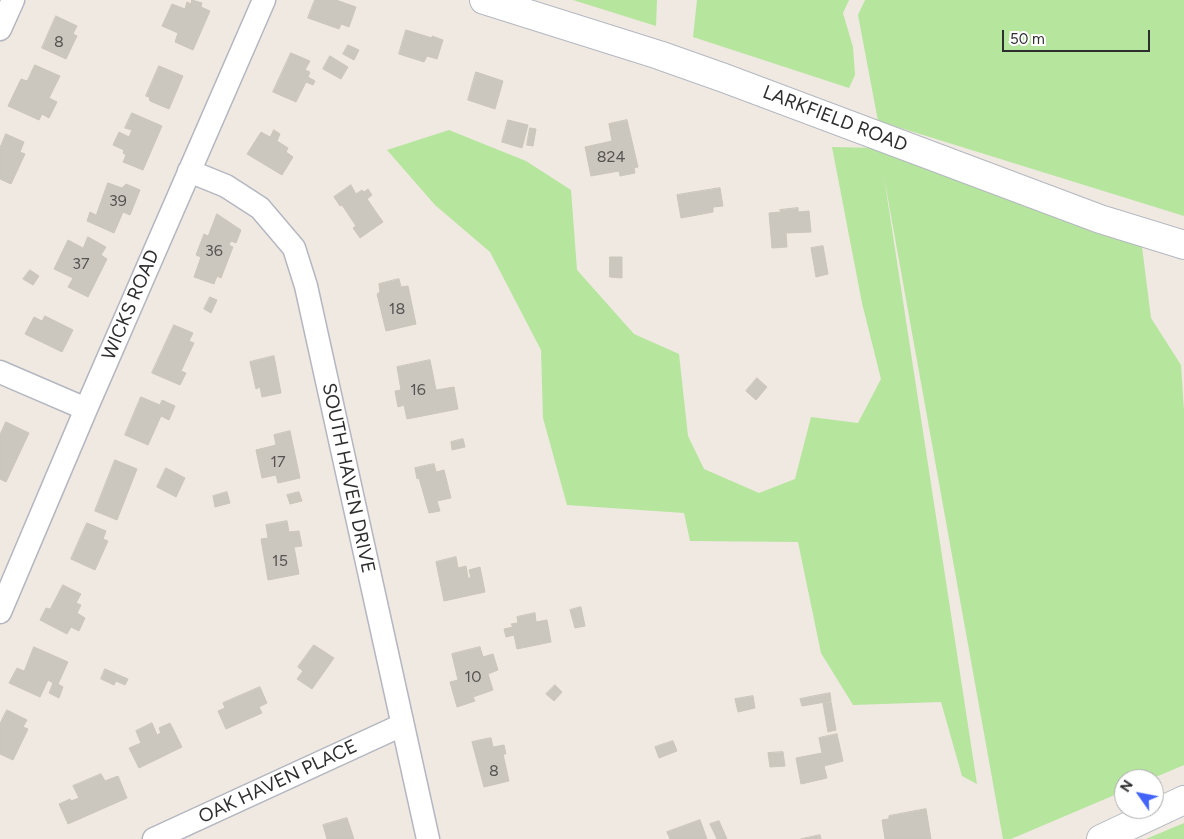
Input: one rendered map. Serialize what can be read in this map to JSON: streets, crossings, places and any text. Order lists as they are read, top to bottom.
{
  "streets": {
    "main road": ["LARKFIELD ROAD"],
    "street": ["WICKS ROAD", "SOUTH HAVEN DRIVE", "OAK HAVEN PLACE"]
  },
  "crossings": [
    ["WICKS ROAD", "SOUTH HAVEN DRIVE"],
    ["SOUTH HAVEN DRIVE", "OAK HAVEN PLACE"]
  ],
  "house_numbers": [
    "8",
    "824",
    "39",
    "36",
    "37",
    "18",
    "16",
    "17",
    "15",
    "10",
    "8"
  ],
  "scale_bar": "50 m",
  "north": "top left"
}
